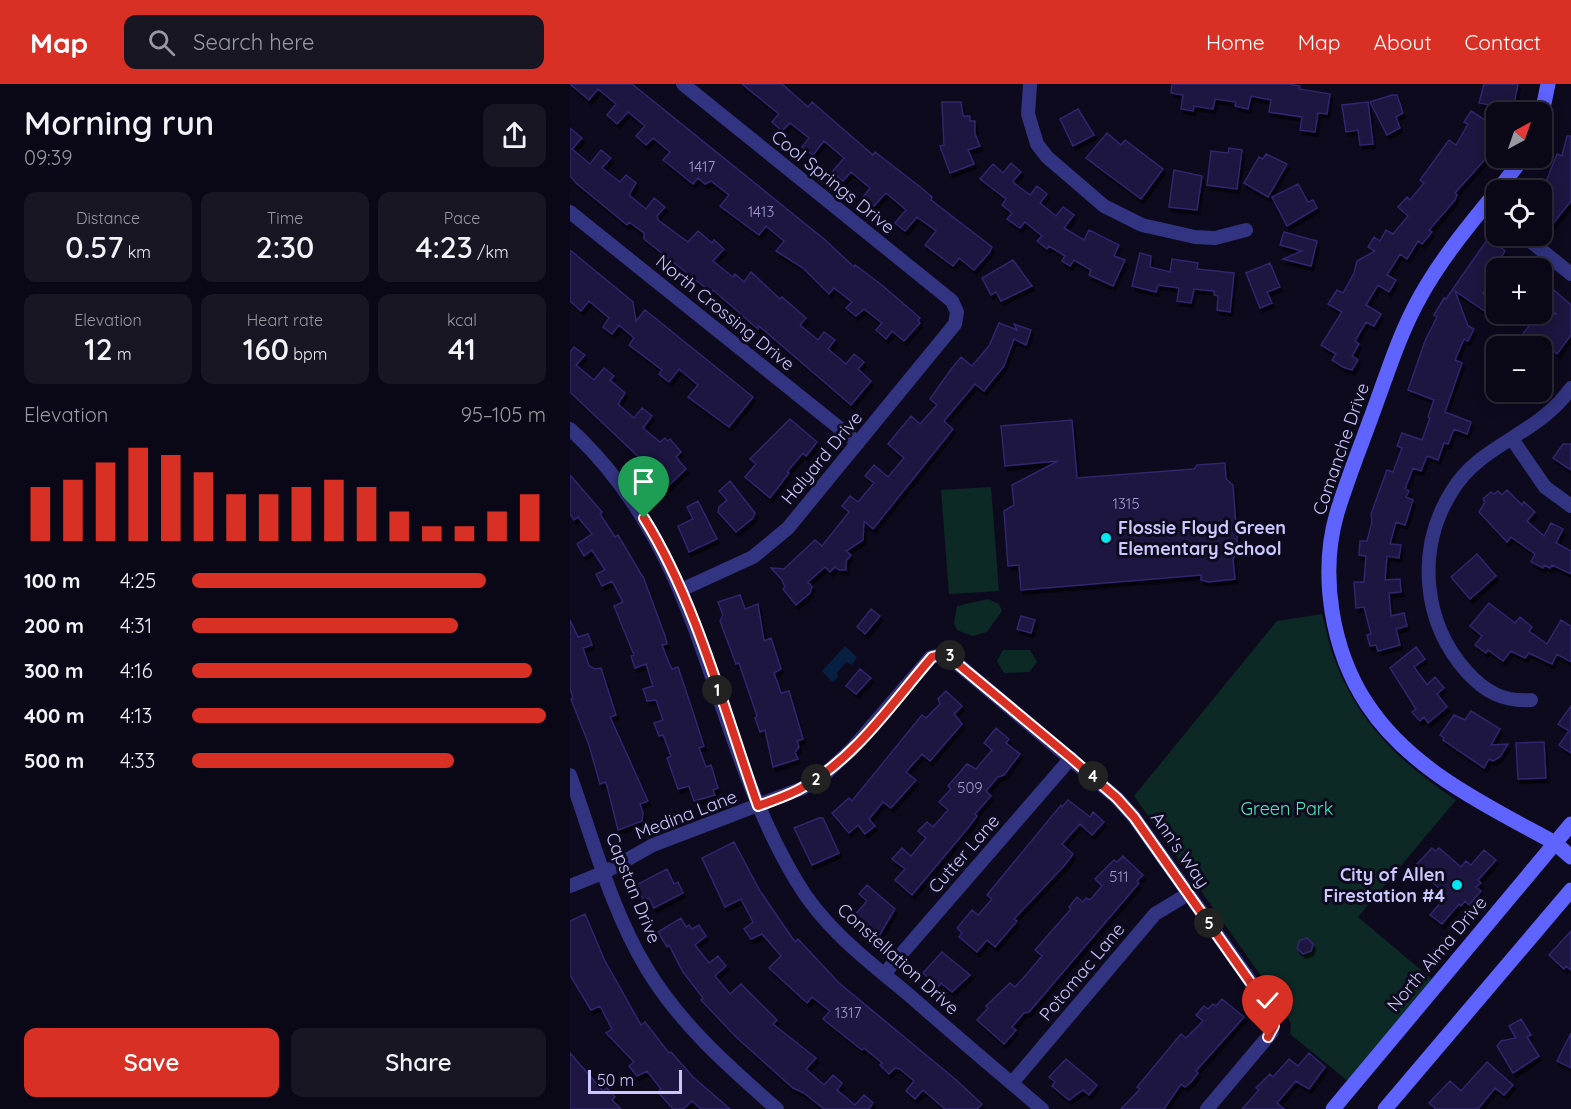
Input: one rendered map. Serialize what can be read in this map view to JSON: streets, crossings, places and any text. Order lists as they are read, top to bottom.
{
  "streets": {
    "street": [
      "Cool Springs Drive",
      "North Crossing Drive",
      "Comanche Drive",
      "Halyard Drive",
      "Medina Lane",
      "Ann's Way",
      "Cutter Lane",
      "Capstan Drive",
      "North Alma Drive",
      "Constellation Drive",
      "Potomac Lane"
    ]
  },
  "crossings": [
    ["Cool Springs Drive", "Halyard Drive"],
    ["North Crossing Drive", "Halyard Drive"],
    ["Comanche Drive", "North Alma Drive"],
    ["Halyard Drive", "Constellation Drive"],
    ["Medina Lane", "Ann's Way"],
    ["Medina Lane", "Capstan Drive"],
    ["Medina Lane", "Constellation Drive"],
    ["Ann's Way", "Cutter Lane"],
    ["Ann's Way", "Potomac Lane"],
    ["Cutter Lane", "Constellation Drive"],
    ["Constellation Drive", "Potomac Lane"]
  ],
  "parks": ["Green Park"],
  "places": ["Flossie Floyd Green Elementary School", "City of Allen Firestation #4"],
  "house_numbers": [
    "1417",
    "1413",
    "1315",
    "509",
    "511",
    "1317"
  ],
  "scale_bar": "50 m",
  "north": "top right",
  "page": {
    "header": "Map",
    "search": "Search here",
    "nav": [
      "Home",
      "Map",
      "About",
      "Contact"
    ],
    "heading": ["Morning run", "09:39"],
    "map_buttons": ["+", "−"],
    "stats": [
      ["Distance", "0.57 km"],
      ["Time", "2:30"],
      ["Pace", "4:23 /km"],
      ["Elevation", "12 m"],
      ["Heart rate", "160 bpm"],
      ["kcal", "41"]
    ],
    "chart": ["Elevation", "95–105 m"],
    "list": [
      {
        "name": "100 m",
        "note": "4:25"
      },
      {
        "name": "200 m",
        "note": "4:31"
      },
      {
        "name": "300 m",
        "note": "4:16"
      },
      {
        "name": "400 m",
        "note": "4:13"
      },
      {
        "name": "500 m",
        "note": "4:33"
      }
    ],
    "pins": [
      "3",
      "1",
      "4",
      "2",
      "5"
    ],
    "buttons": ["Save", "Share"],
    "scale": "50 m"
  }
}
